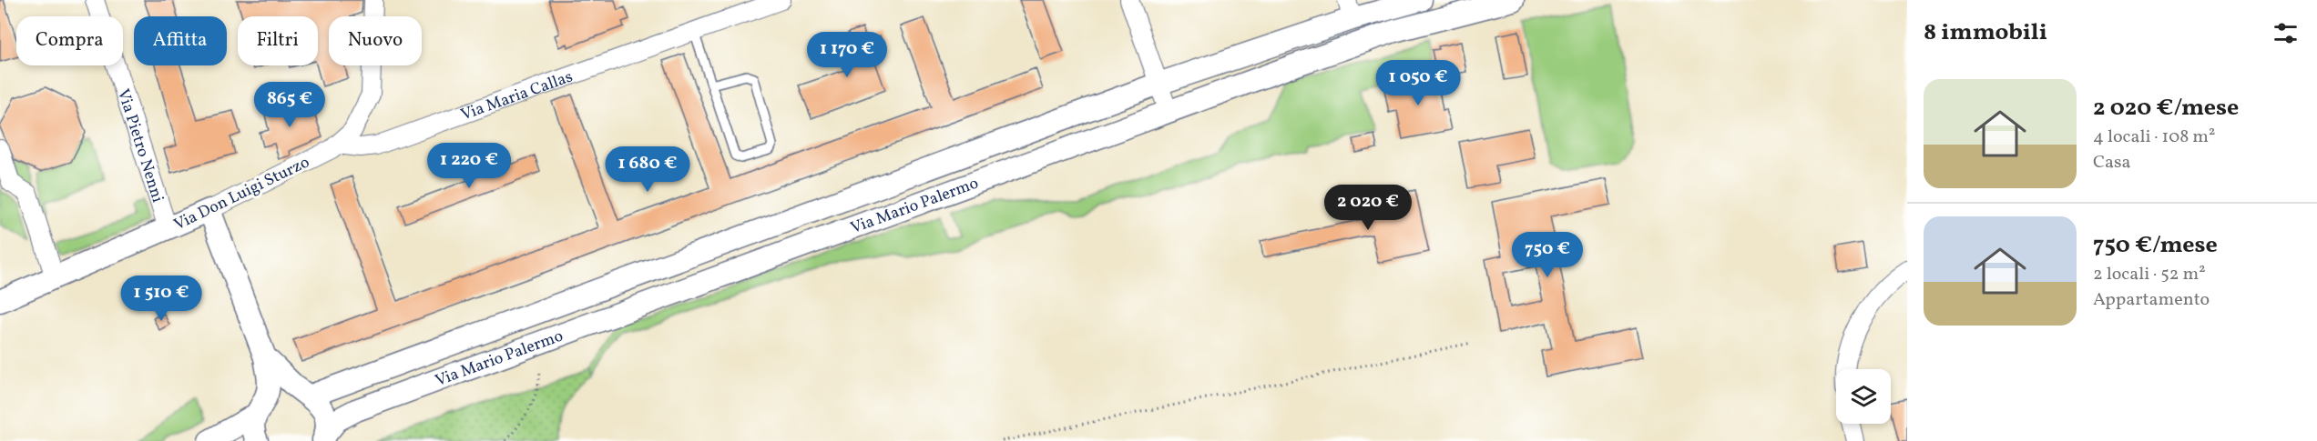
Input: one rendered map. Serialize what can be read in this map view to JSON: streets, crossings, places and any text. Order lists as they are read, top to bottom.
{
  "streets": {
    "street": [
      "Via Maria Callas",
      "Via Pietro Nenni",
      "Via Don Luigi Sturzo",
      "Via Mario Palermo"
    ]
  },
  "crossings": [
    ["Via Maria Callas", "Via Don Luigi Sturzo"],
    ["Via Pietro Nenni", "Via Don Luigi Sturzo"]
  ],
  "page": {
    "heading": "8 immobili",
    "chip": [
      "Compra",
      "Affitta",
      "Filtri",
      "Nuovo"
    ],
    "price": [
      "1 170 €",
      "1 050 €",
      "865 €",
      "1 220 €",
      "1 680 €",
      "2 020 €",
      "750 €",
      "1 510 €"
    ],
    "list": [
      {
        "name": "2 020 €/mese",
        "note": "4 locali · 108 m² · Casa"
      },
      {
        "name": "750 €/mese",
        "note": "2 locali · 52 m² · Appartamento"
      }
    ]
  }
}
